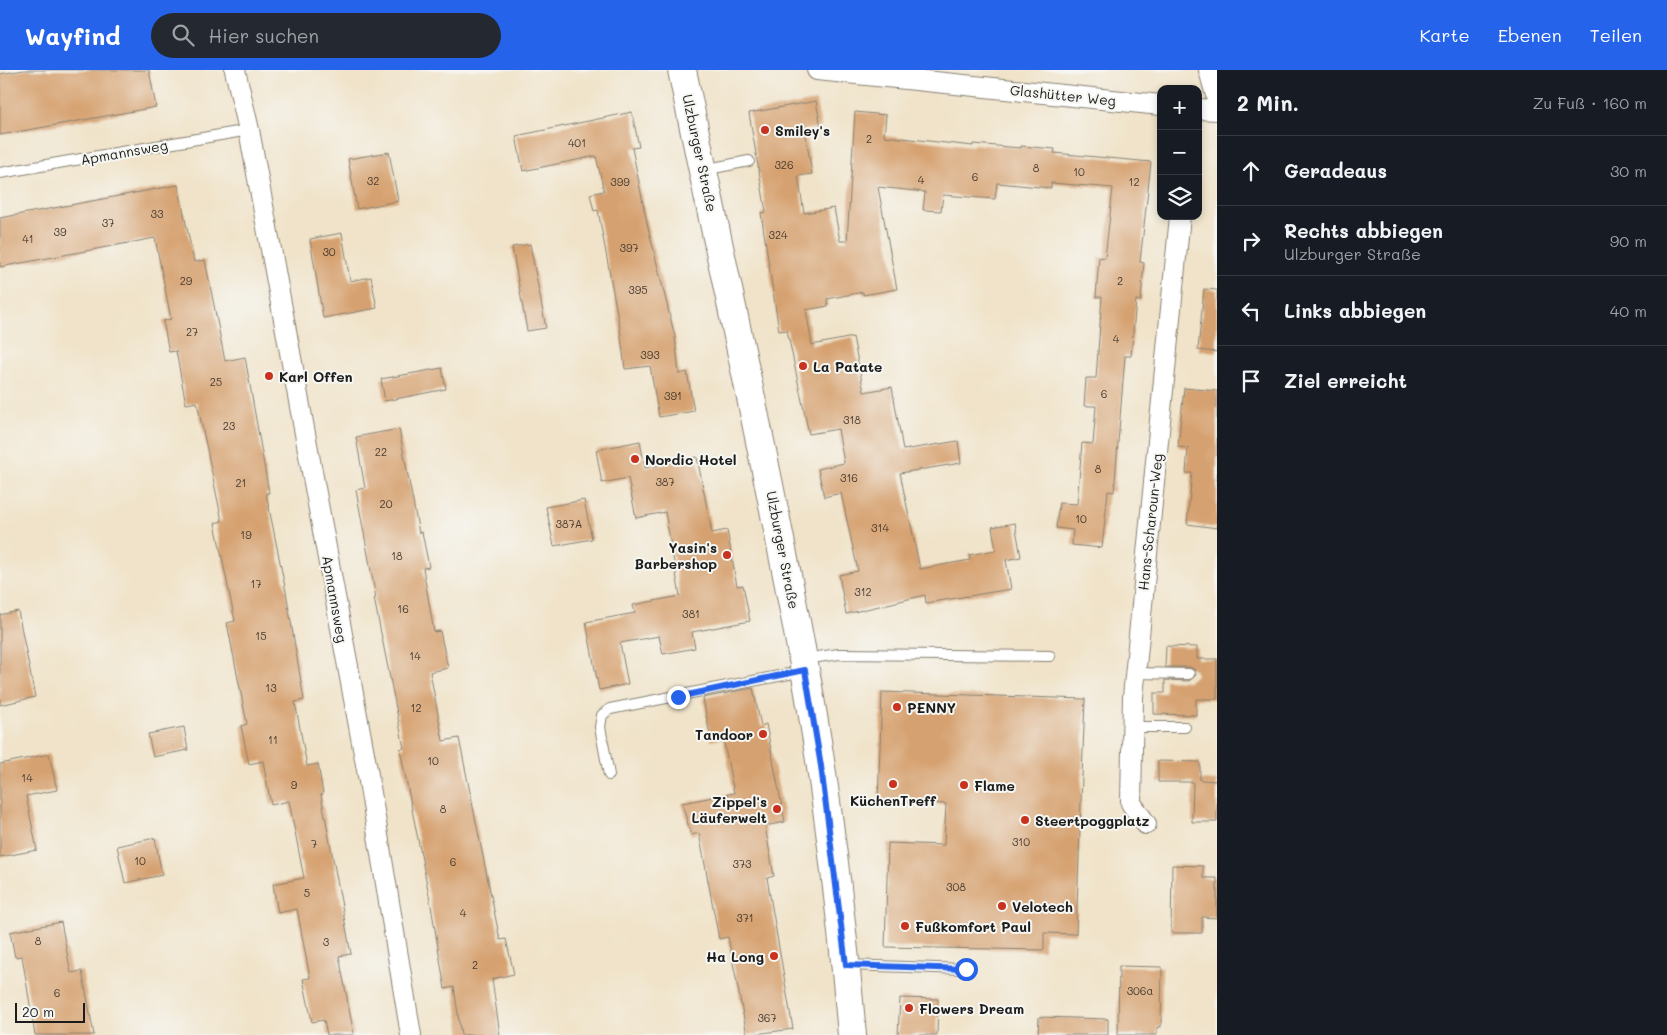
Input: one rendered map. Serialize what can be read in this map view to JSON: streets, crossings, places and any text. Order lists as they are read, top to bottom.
{
  "streets": {
    "main road": ["Ulzburger Straße"],
    "street": ["Glashütter Weg", "Apmannsweg", "Hans-Scharoun-Weg"]
  },
  "places": [
    "Smiley's",
    "La Patate",
    "Karl Offen",
    "Nordic Hotel",
    "Yasin's Barbershop",
    "PENNY",
    "Tandoor",
    "KüchenTreff",
    "Flame",
    "Zippel's Läuferwelt",
    "Steertpoggplatz",
    "Velotech",
    "Fußkomfort Paul",
    "Ha Long",
    "Flowers Dream"
  ],
  "house_numbers": [
    "2",
    "401",
    "326",
    "8",
    "10",
    "6",
    "4",
    "32",
    "399",
    "12",
    "33",
    "37",
    "39",
    "324",
    "41",
    "397",
    "30",
    "29",
    "2",
    "395",
    "27",
    "4",
    "393",
    "25",
    "6",
    "391",
    "318",
    "23",
    "22",
    "8",
    "316",
    "387",
    "21",
    "20",
    "10",
    "387A",
    "314",
    "19",
    "18",
    "17",
    "312",
    "16",
    "381",
    "15",
    "14",
    "13",
    "12",
    "11",
    "10",
    "14",
    "9",
    "8",
    "310",
    "7",
    "10",
    "6",
    "373",
    "308",
    "5",
    "4",
    "371",
    "8",
    "3",
    "2",
    "306a",
    "6",
    "367"
  ],
  "scale_bar": "20 m",
  "page": {
    "header": "Wayfind",
    "search": "Hier suchen",
    "nav": ["Karte", "Ebenen", "Teilen"],
    "heading": ["2 Min.", "Zu Fuß · 160 m"],
    "map_buttons": ["+", "−"],
    "list": [
      ["Geradeaus", "30 m"],
      ["Rechts abbiegen", "Ulzburger Straße", "90 m"],
      ["Links abbiegen", "40 m"],
      "Ziel erreicht"
    ],
    "scale": "20 m"
  }
}
